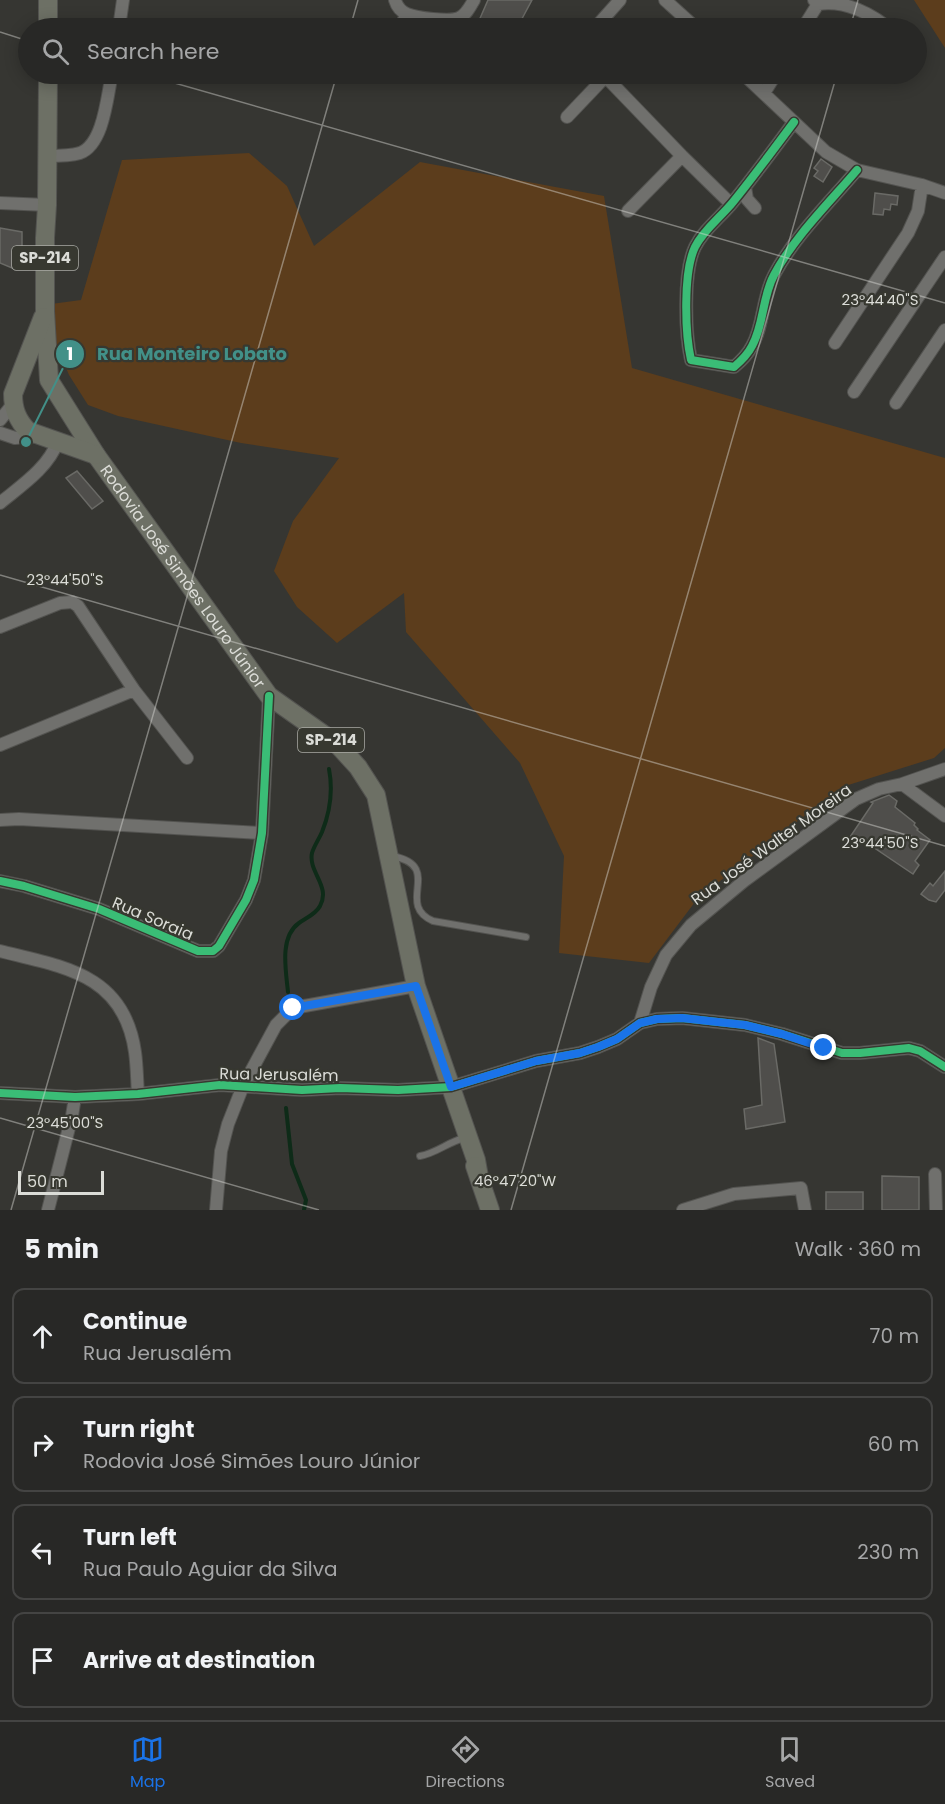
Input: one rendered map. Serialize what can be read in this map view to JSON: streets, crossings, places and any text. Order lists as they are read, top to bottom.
{
  "streets": {
    "main road": ["SP-214", "Rodovia José Simões Louro Júnior"],
    "street": ["Rua José Walter Moreira", "Rua Soraia", "Rua Jerusalém"]
  },
  "crossings": [
    ["Rodovia José Simões Louro Júnior", "Rua Soraia"],
    ["Rodovia José Simões Louro Júnior", "Rua Jerusalém"],
    ["Rua José Walter Moreira", "Rua Jerusalém"]
  ],
  "places": ["Rua Monteiro Lobato"],
  "scale_bar": "50 m",
  "page": {
    "search": "Search here",
    "scale": "50 m",
    "heading": ["5 min", "Walk · 360 m"],
    "list": [
      ["Continue", "Rua Jerusalém", "70 m"],
      ["Turn right", "Rodovia José Simões Louro Júnior", "60 m"],
      ["Turn left", "Rua Paulo Aguiar da Silva", "230 m"],
      "Arrive at destination"
    ],
    "nav": ["Map", "Directions", "Saved"]
  },
  "coordinates": [
    "23°44'40\"S",
    "23°44'50\"S",
    "23°45'00\"S",
    "46°47'20\"W"
  ]
}
